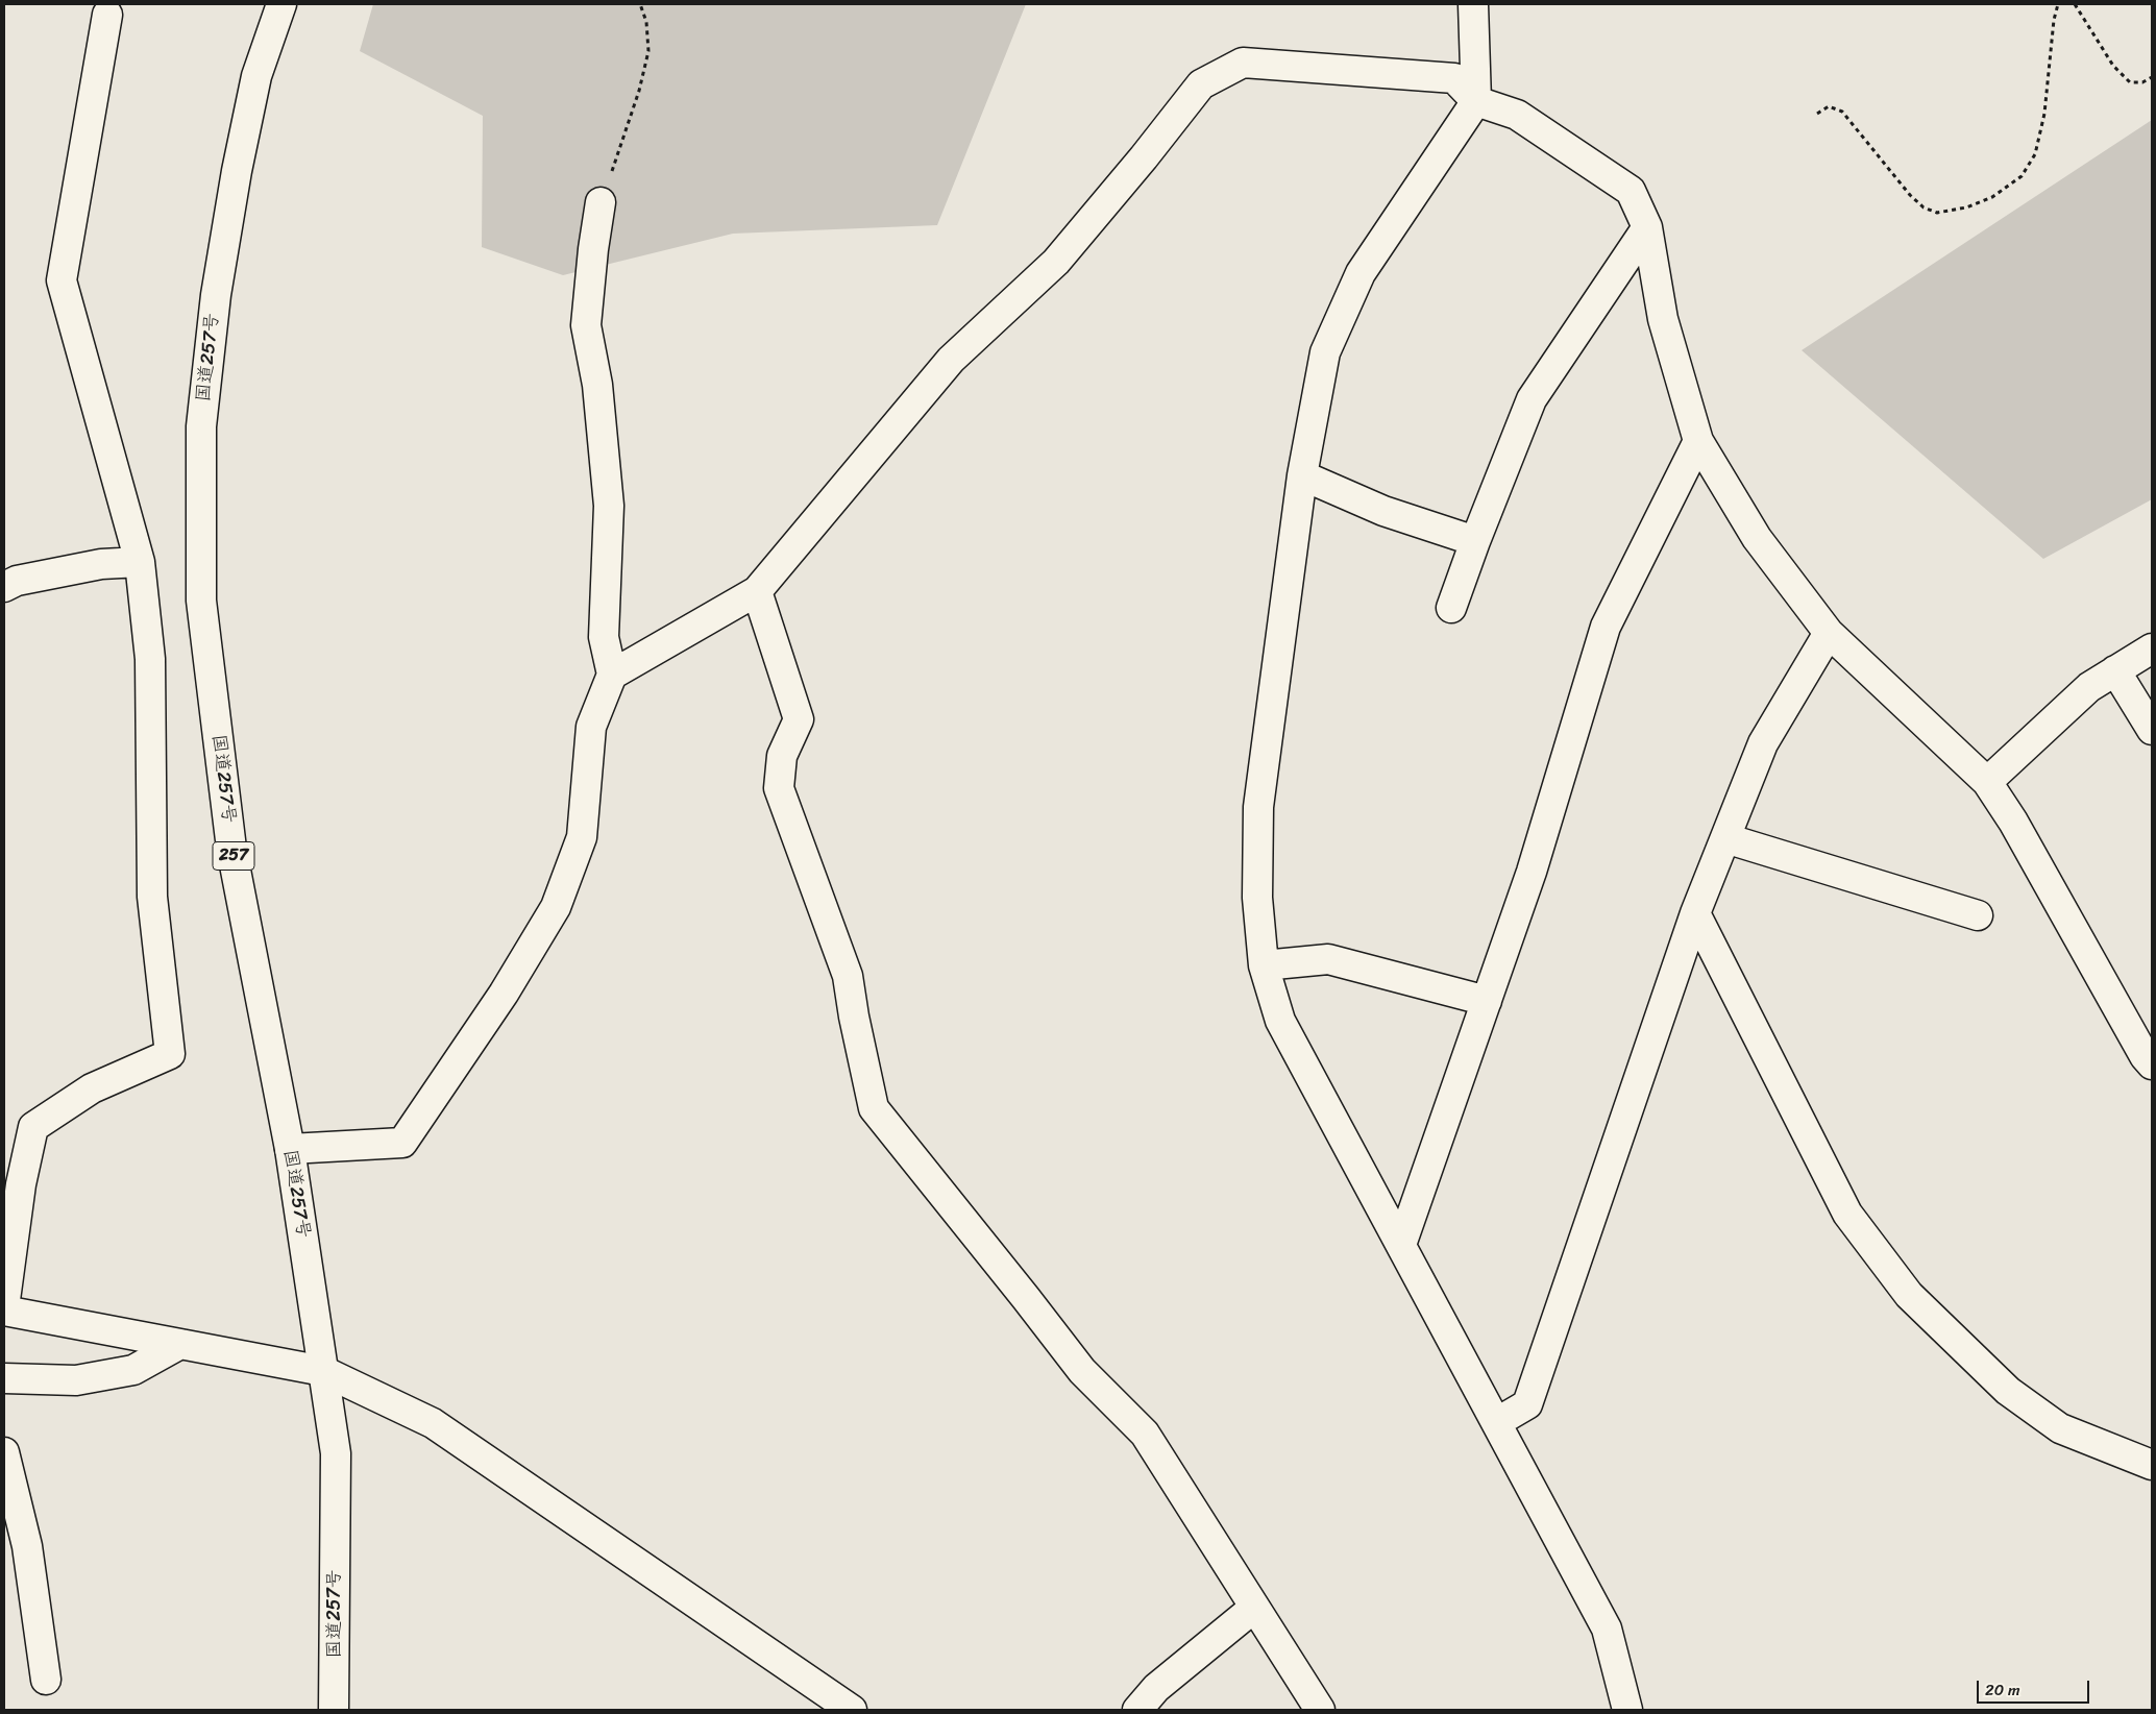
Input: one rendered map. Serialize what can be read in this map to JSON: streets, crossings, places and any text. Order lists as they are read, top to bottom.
{
  "streets": {
    "main road": ["国道257号", "257"]
  },
  "scale_bar": "20 m"
}
